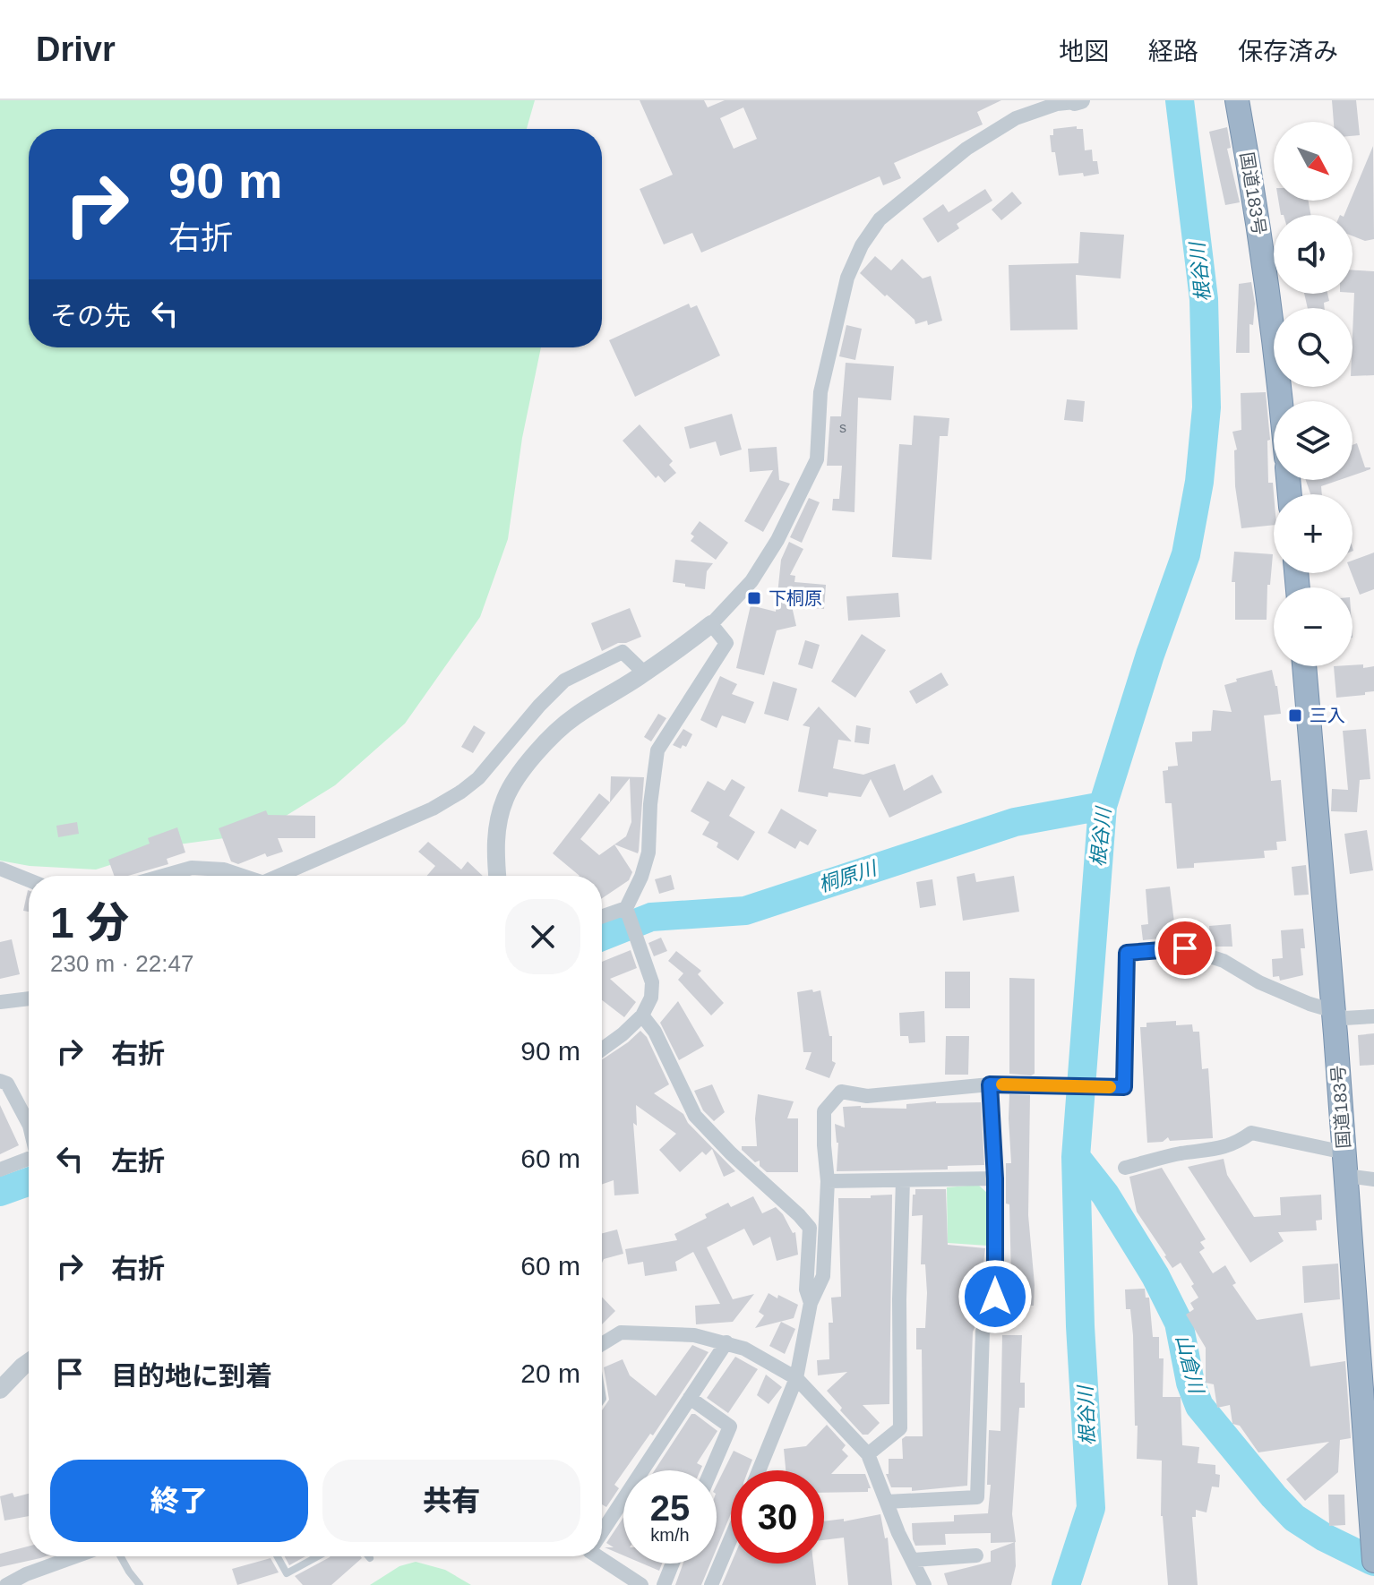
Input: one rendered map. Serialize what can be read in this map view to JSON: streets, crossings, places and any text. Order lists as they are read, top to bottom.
{
  "streets": {
    "highway": ["国道183号"]
  },
  "water": ["根谷川", "桐原川", "山倉川"],
  "places": {
    "transit": ["下桐原", "三入"]
  },
  "house_numbers": ["s"],
  "north": "bottom right",
  "page": {
    "header": "Drivr",
    "nav": ["地図", "経路", "保存済み"],
    "map_buttons": ["+", "−"],
    "turn": ["90 m", "右折"],
    "then": "その先",
    "heading": ["1 分", "230 m · 22:47"],
    "list": [
      {
        "name": "右折",
        "value": "90 m"
      },
      {
        "name": "左折",
        "value": "60 m"
      },
      {
        "name": "右折",
        "value": "60 m"
      },
      {
        "name": "目的地に到着",
        "value": "20 m"
      }
    ],
    "buttons": ["終了", "共有"],
    "speed": "25 km/h",
    "limit": "30"
  }
}
